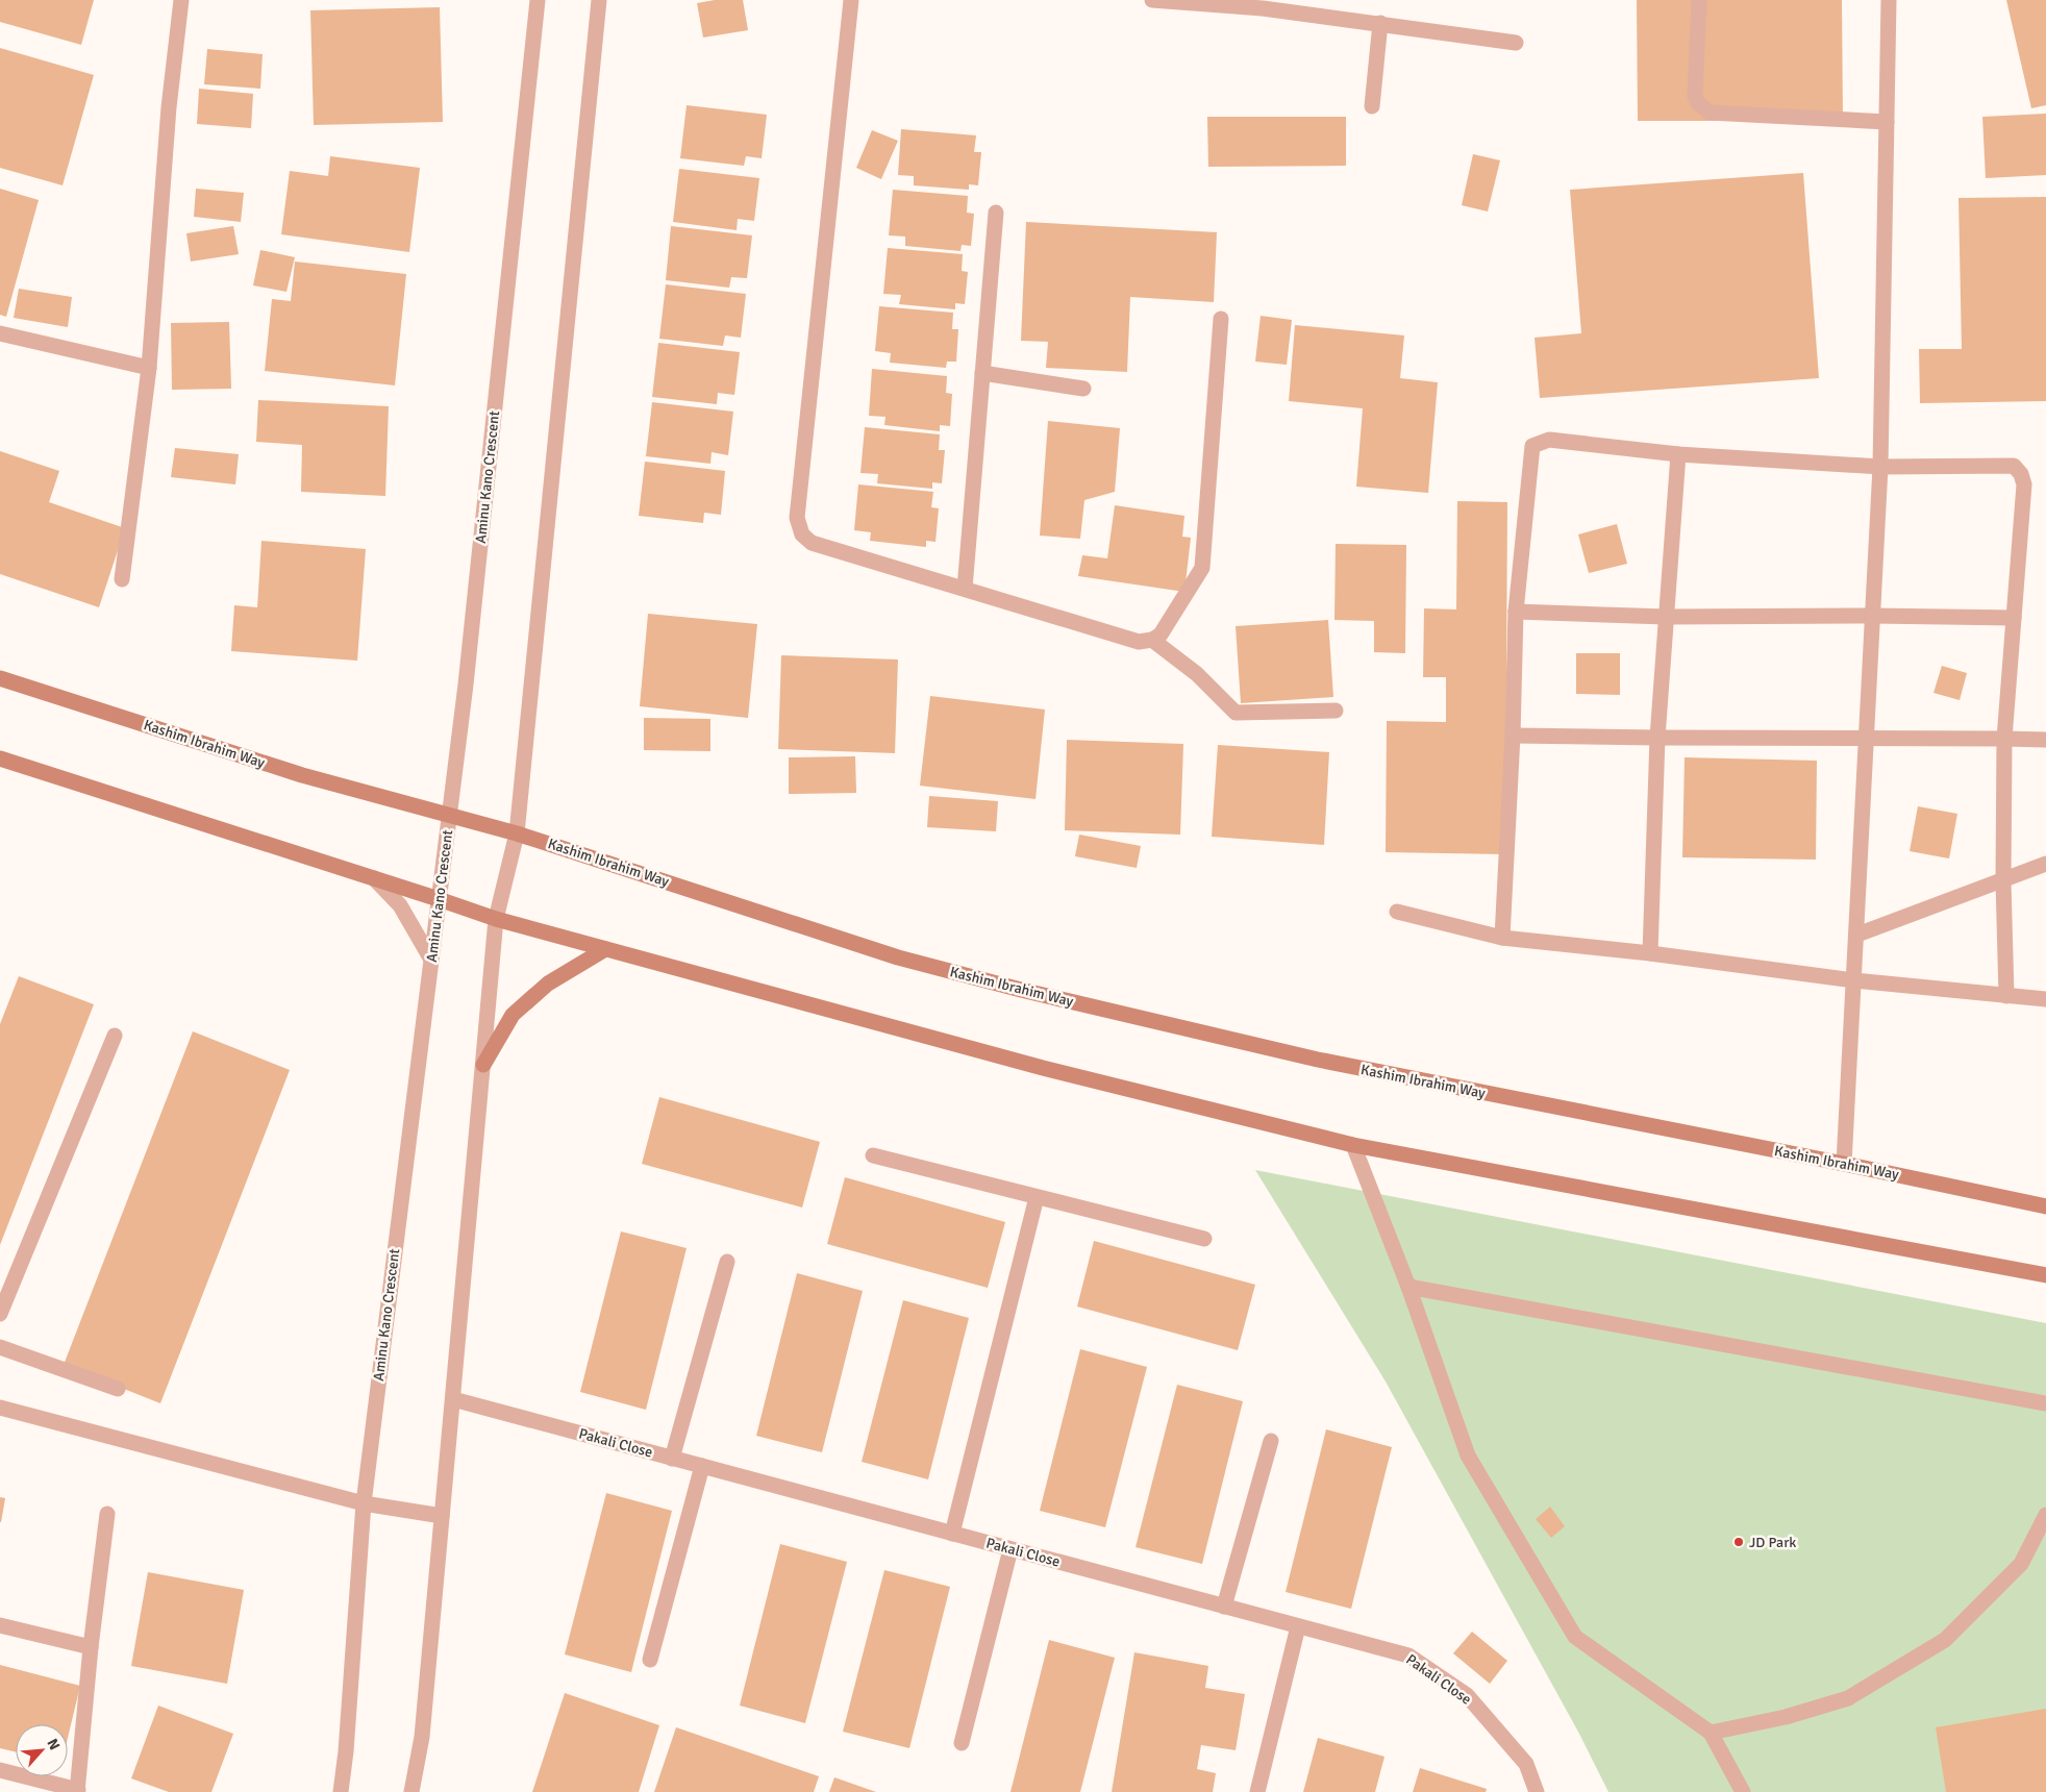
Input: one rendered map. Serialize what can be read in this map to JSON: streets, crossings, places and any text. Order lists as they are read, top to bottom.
{
  "streets": {
    "main road": ["Kashim Ibrahim Way"],
    "street": ["Aminu Kano Crescent", "Pakali Close"]
  },
  "crossings": [
    ["Aminu Kano Crescent", "Kashim Ibrahim Way"]
  ],
  "places": ["JD Park"],
  "north": "top right"
}
